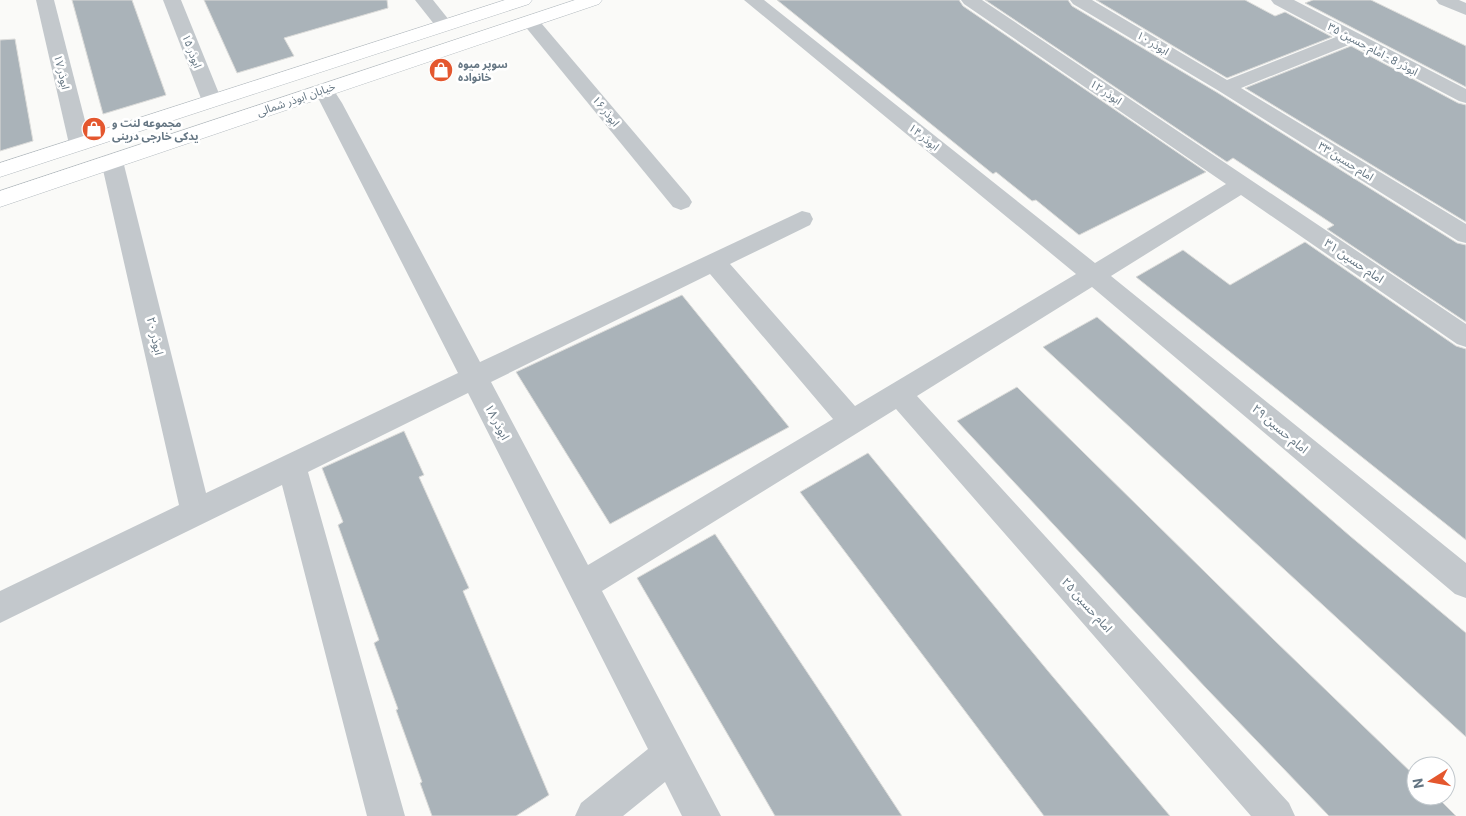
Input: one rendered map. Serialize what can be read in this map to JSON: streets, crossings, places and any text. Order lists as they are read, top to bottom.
{
  "streets": {
    "main road": ["خیابان ابوذر شمالی"],
    "street": [
      "ابوذر ۱۰",
      "ابوذر 8 - امام حسین ۳۵",
      "ابوذر ۱۵",
      "ابوذر ۱۷",
      "ابوذر ۱۲",
      "ابوذر ۱۶",
      "ابوذر ۱۴",
      "امام حسین ۳۳",
      "امام حسین ۳۱",
      "ابوذر ۲۰",
      "ابوذر ۱۸",
      "امام حسین ۲۹",
      "امام حسین ۲۵"
    ]
  },
  "crossings": [
    ["ابوذر ۱۰", "امام حسین ۳۳"],
    ["ابوذر ۱۵", "خیابان ابوذر شمالی"],
    ["ابوذر ۱۷", "خیابان ابوذر شمالی"],
    ["ابوذر ۱۲", "امام حسین ۳۱"],
    ["خیابان ابوذر شمالی", "ابوذر ۱۶"],
    ["خیابان ابوذر شمالی", "ابوذر ۲۰"],
    ["خیابان ابوذر شمالی", "ابوذر ۱۸"],
    ["ابوذر ۱۴", "امام حسین ۲۹"]
  ],
  "places": {
    "shop": ["سوپر میوه خانواده", "مجموعه لنت و یدکی خارجی درینی"]
  },
  "north": "left"
}
